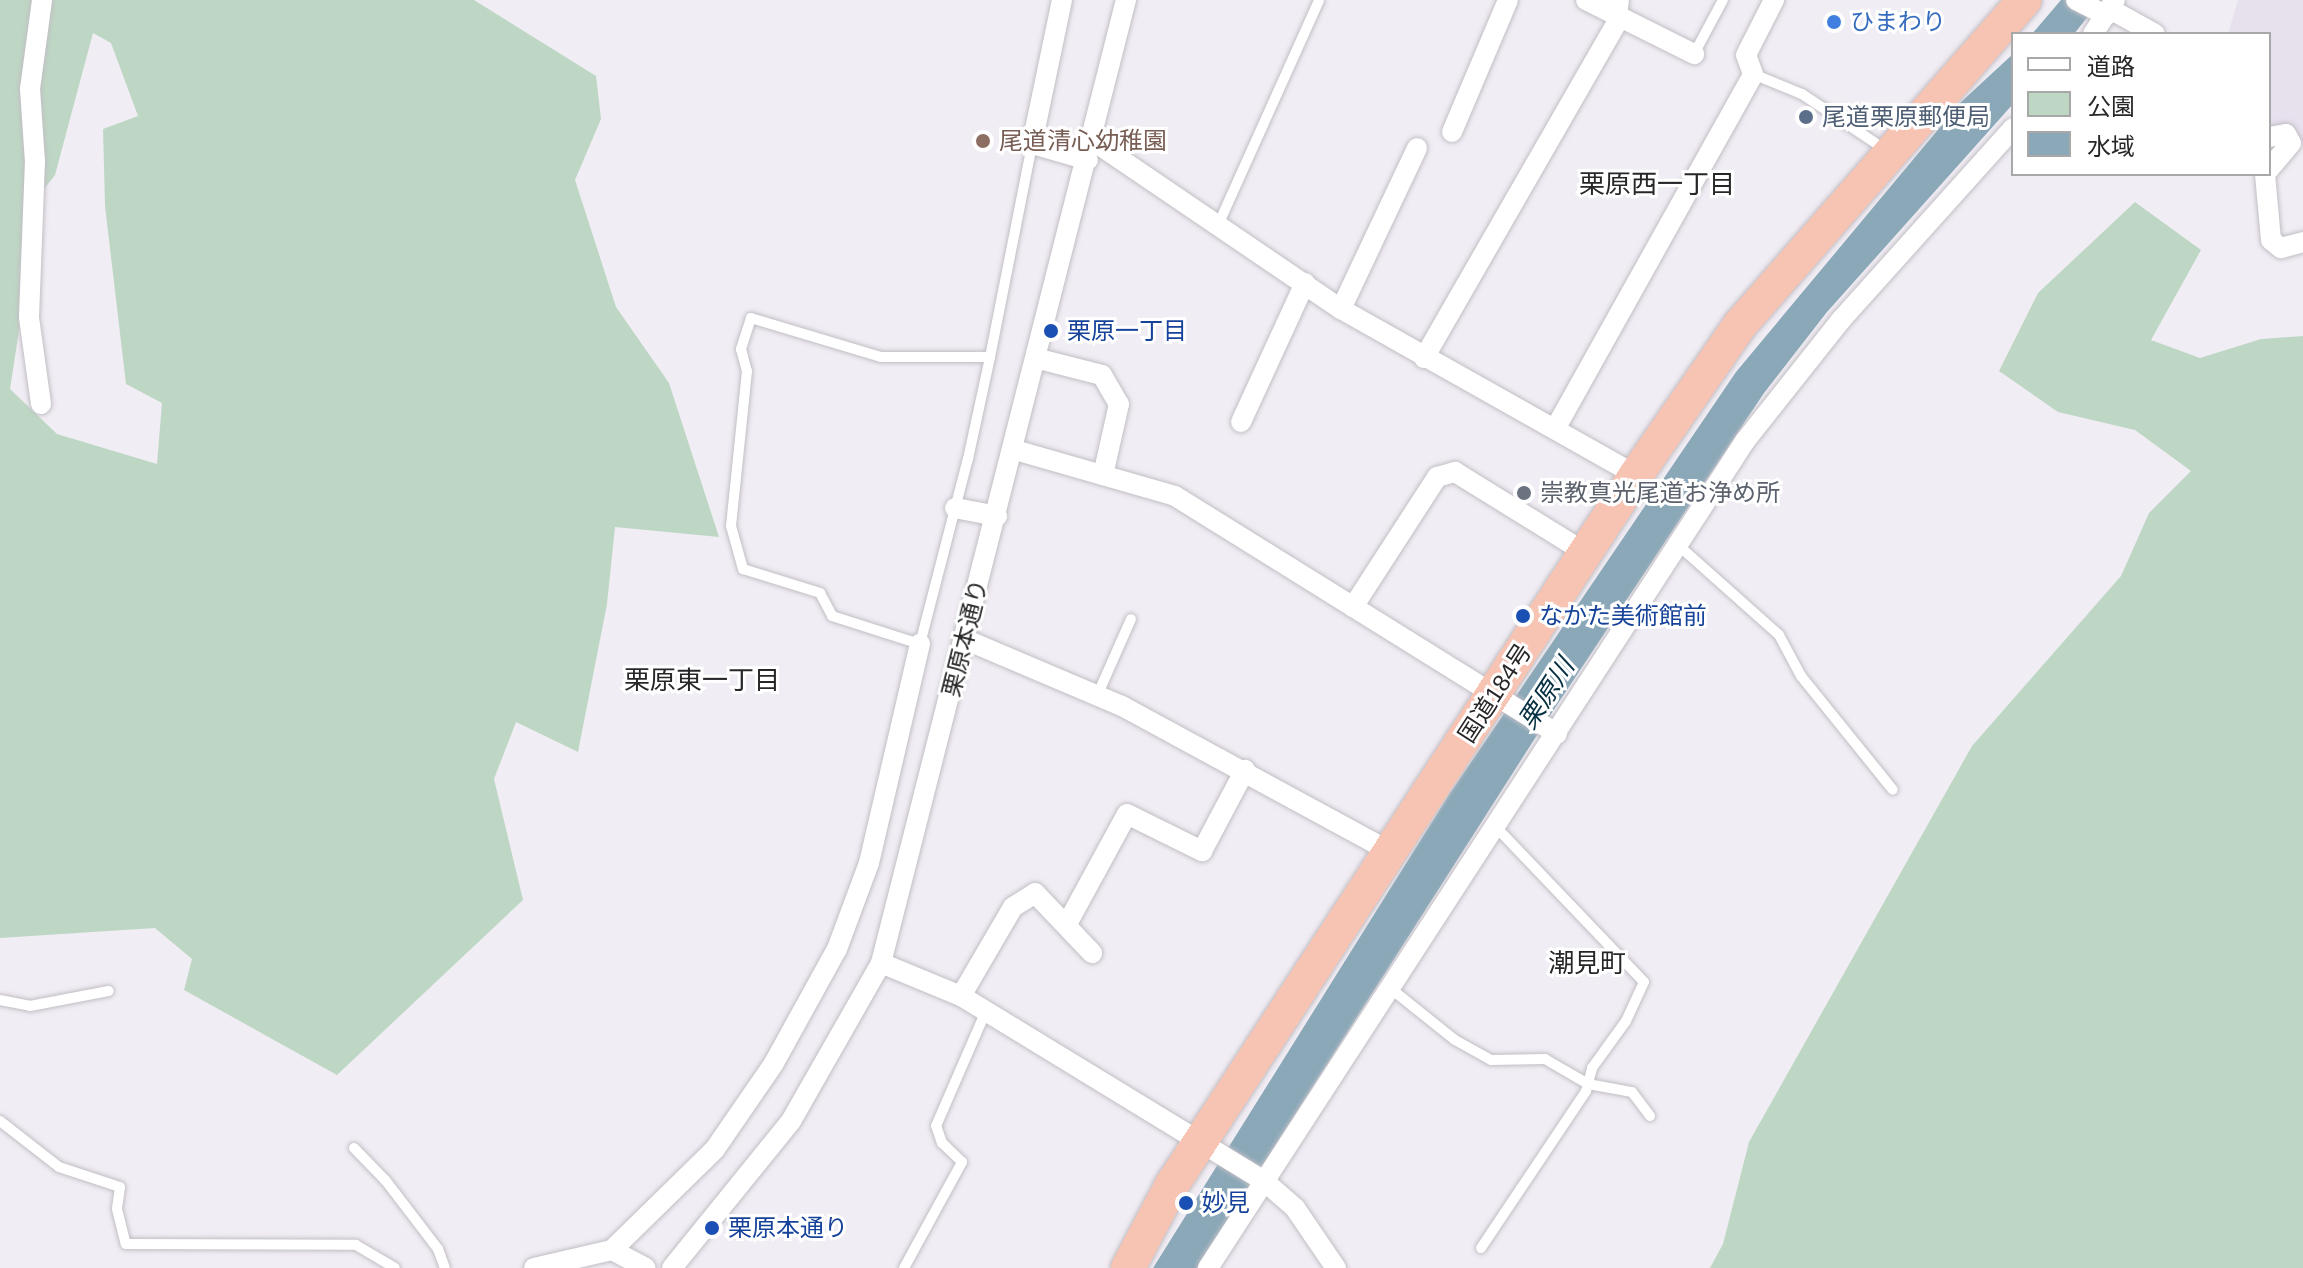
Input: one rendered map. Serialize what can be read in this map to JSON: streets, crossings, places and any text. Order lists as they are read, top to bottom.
{
  "streets": {
    "highway": ["国道184号"],
    "street": ["栗原本通り"]
  },
  "districts": ["栗原西一丁目", "栗原東一丁目", "潮見町"],
  "water": ["栗原川"],
  "places": [
    "ひまわり",
    "尾道栗原郵便局",
    "尾道清心幼稚園",
    "栗原一丁目",
    "崇教真光尾道お浄め所",
    "なかた美術館前",
    "妙見",
    "栗原本通り"
  ],
  "legend": ["道路", "公園", "水域"]
}
